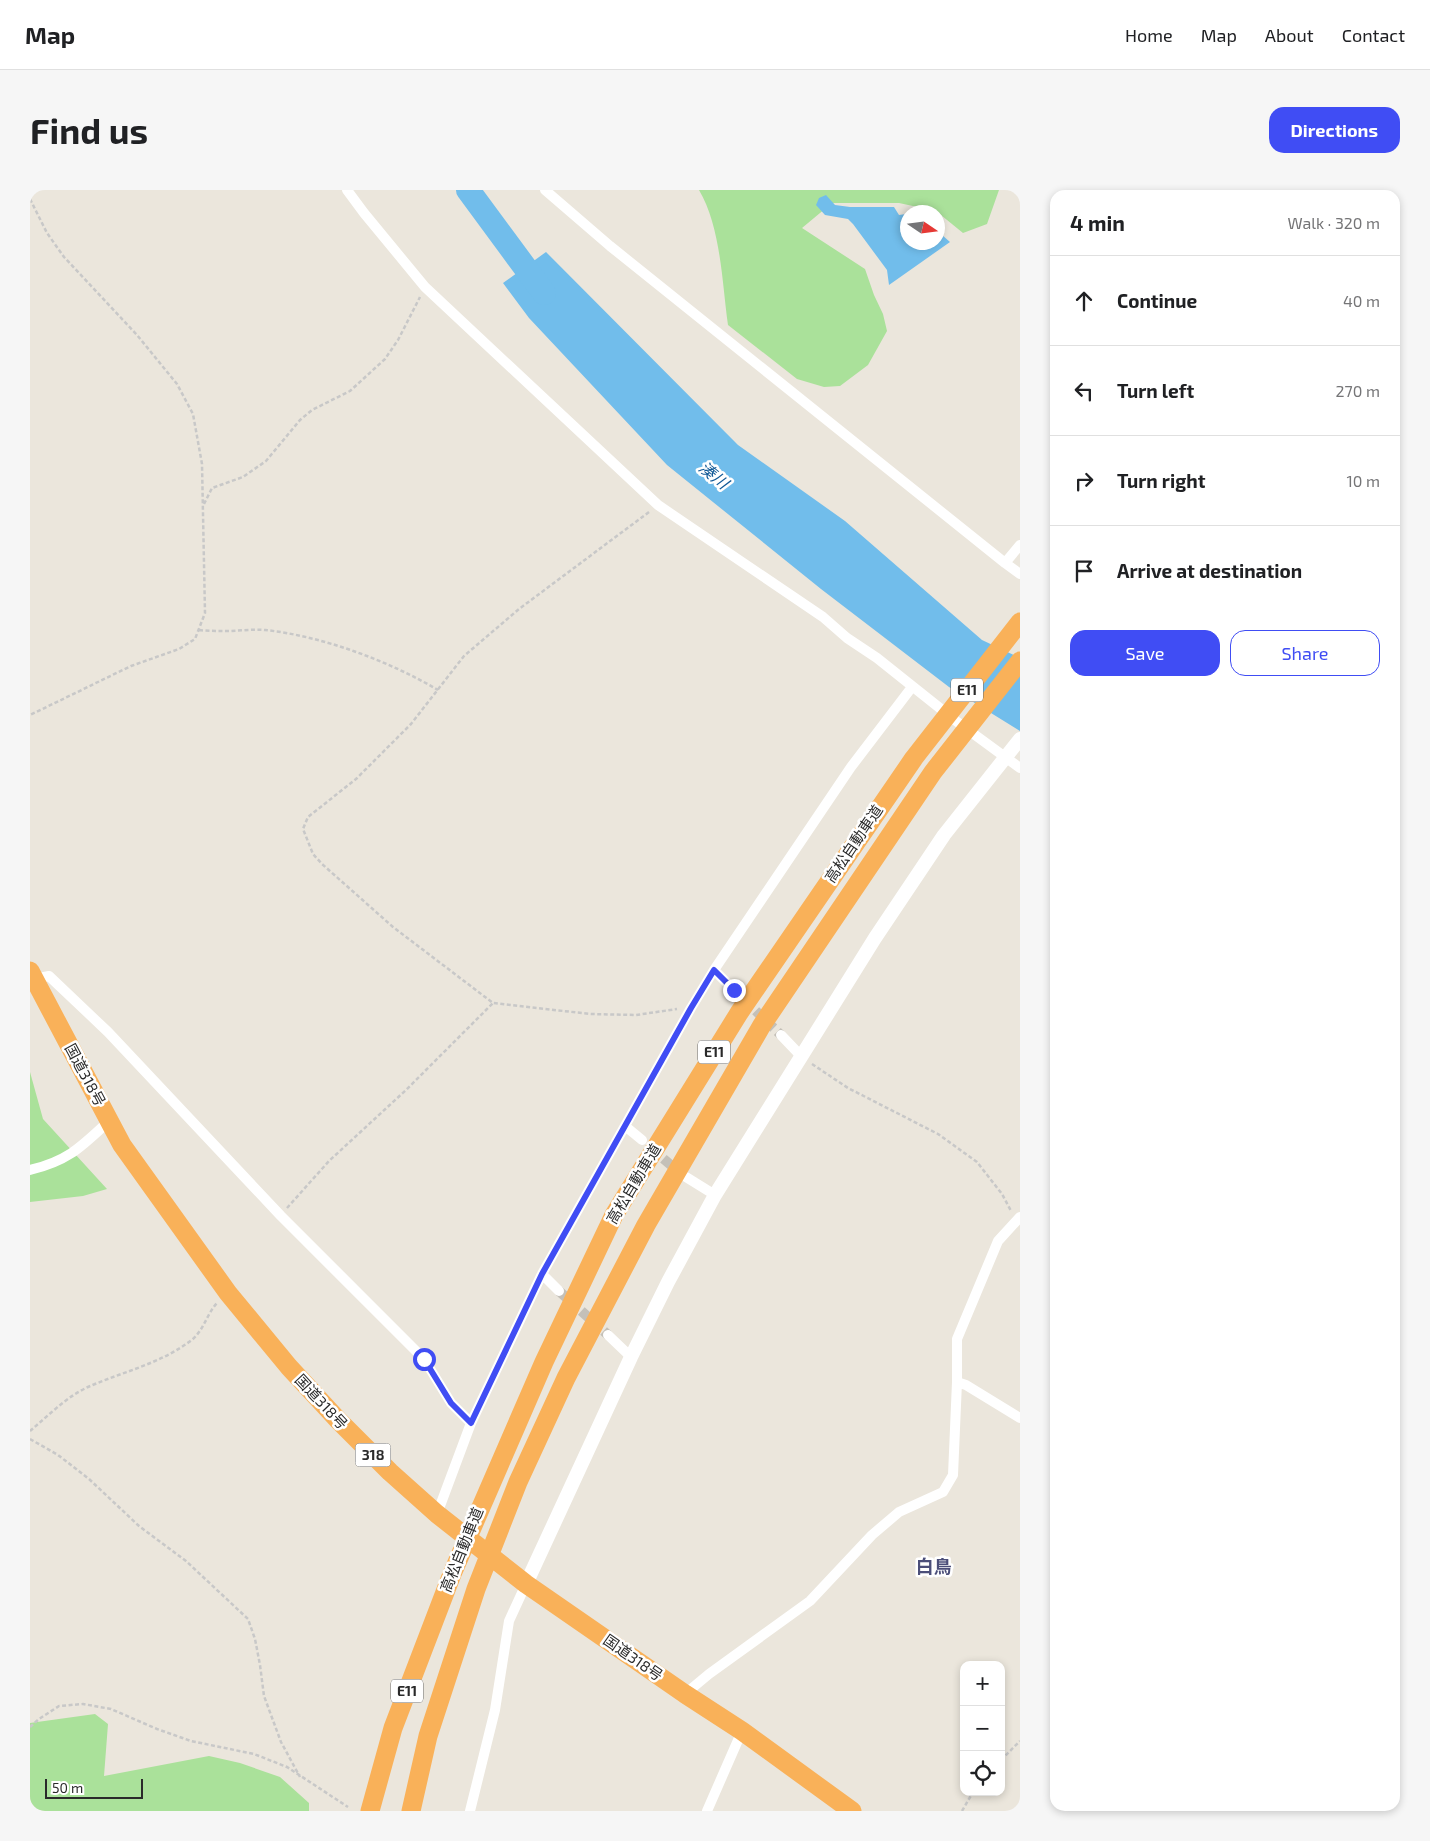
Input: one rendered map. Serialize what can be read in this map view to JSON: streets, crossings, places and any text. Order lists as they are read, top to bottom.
{
  "streets": {
    "highway": [
      "E11",
      "高松自動車道",
      "国道318号",
      "318"
    ]
  },
  "districts": ["白鳥"],
  "water": ["湊川"],
  "scale_bar": "50 m",
  "north": "right",
  "page": {
    "header": "Map",
    "nav": [
      "Home",
      "Map",
      "About",
      "Contact"
    ],
    "buttons": [
      "Directions",
      ["Save", "Share"]
    ],
    "title": "Find us",
    "heading": ["4 min", "Walk · 320 m"],
    "list": [
      ["Continue", "40 m"],
      ["Turn left", "270 m"],
      ["Turn right", "10 m"],
      "Arrive at destination"
    ],
    "map_buttons": ["+", "−"],
    "scale": "50 m"
  }
}
